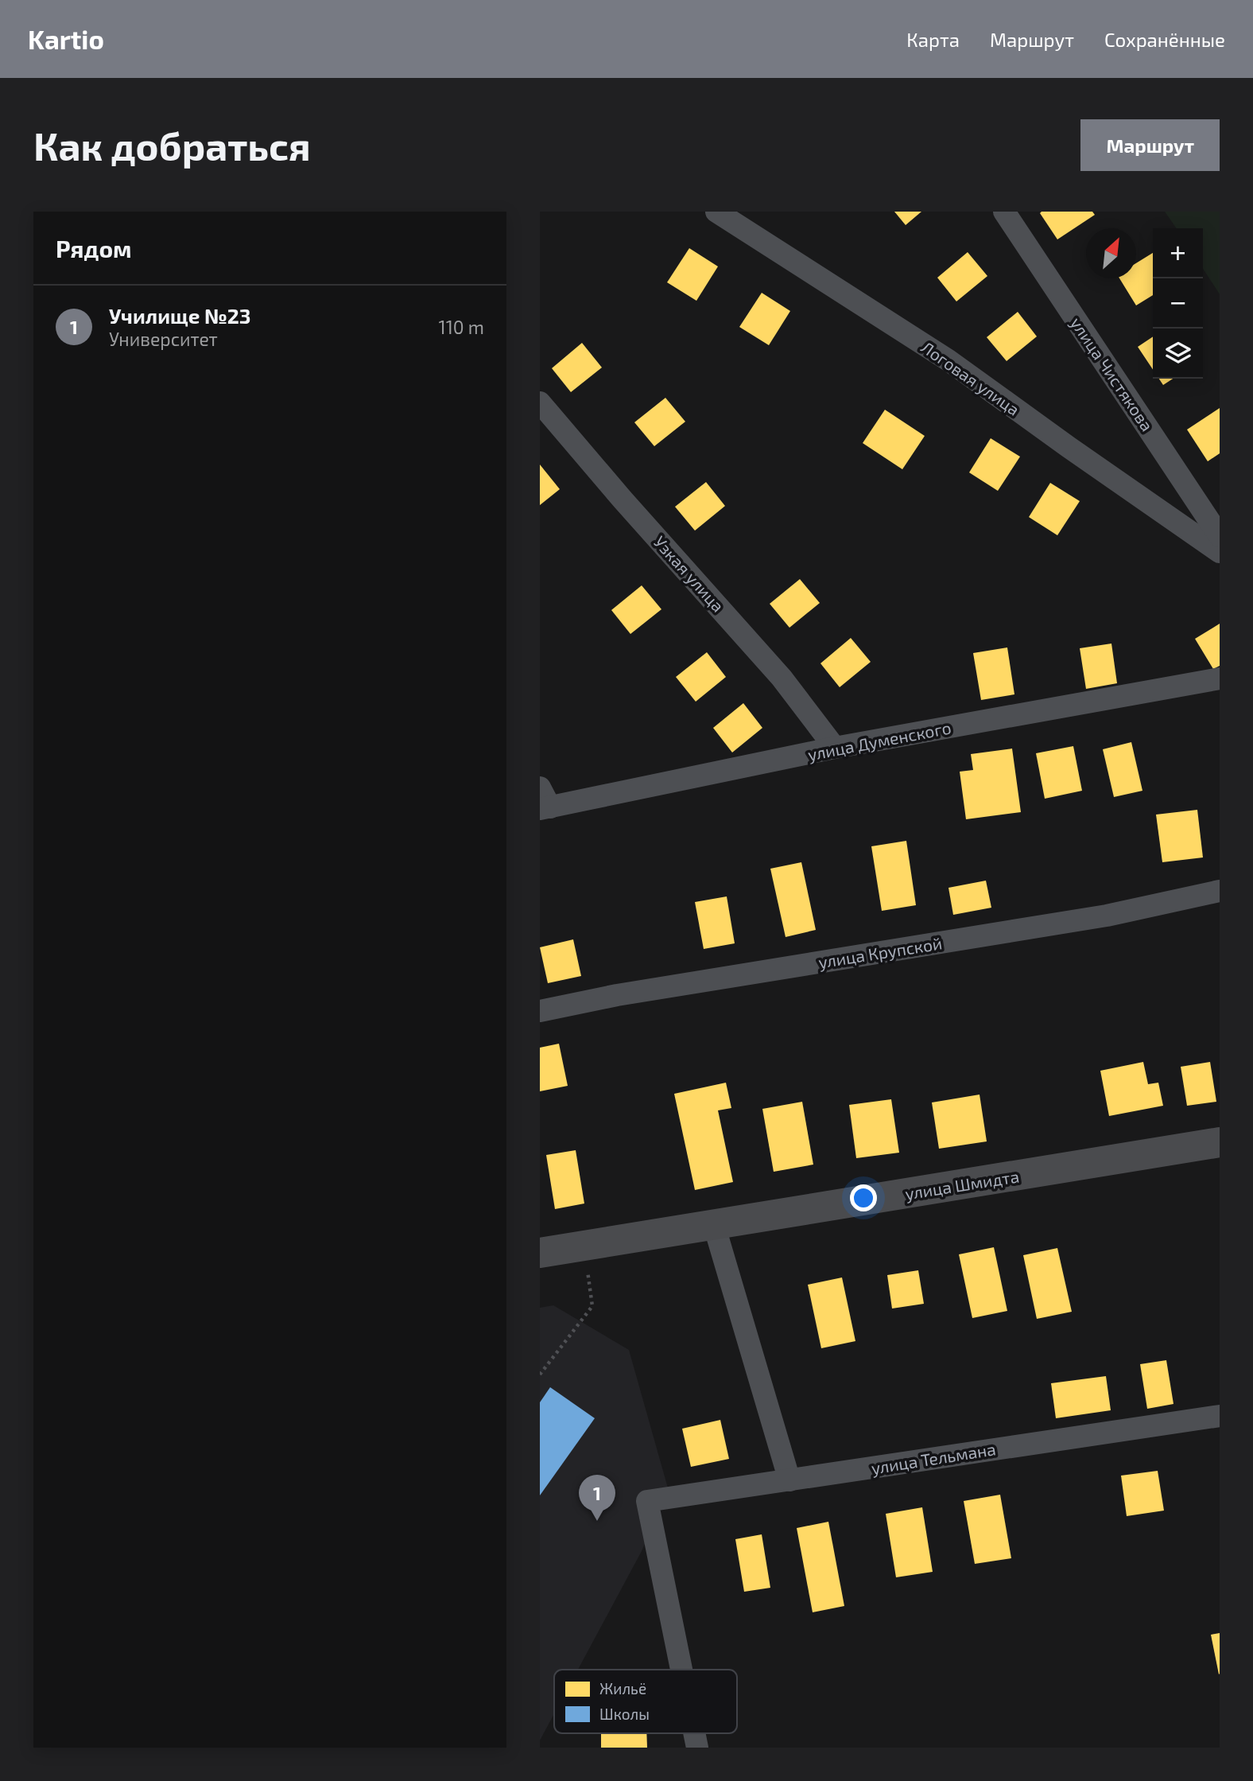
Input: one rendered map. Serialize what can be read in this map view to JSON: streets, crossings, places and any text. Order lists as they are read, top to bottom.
{
  "streets": {
    "main road": ["улица Шмидта"],
    "street": [
      "улица Чистякова",
      "Логовая улица",
      "Узкая улица",
      "улица Думенского",
      "улица Крупской",
      "улица Тельмана"
    ]
  },
  "crossings": [
    ["Узкая улица", "улица Думенского"]
  ],
  "legend": ["Жильё", "Школы"],
  "north": "top right",
  "page": {
    "header": "Kartio",
    "nav": ["Карта", "Маршрут", "Сохранённые"],
    "buttons": "Маршрут",
    "title": "Как добраться",
    "heading": "Рядом",
    "map_buttons": ["+", "−"],
    "list": [
      {
        "mark": "1",
        "name": "Училище №23",
        "note": "Университет",
        "value": "110 m"
      }
    ],
    "pins": "1"
  }
}
